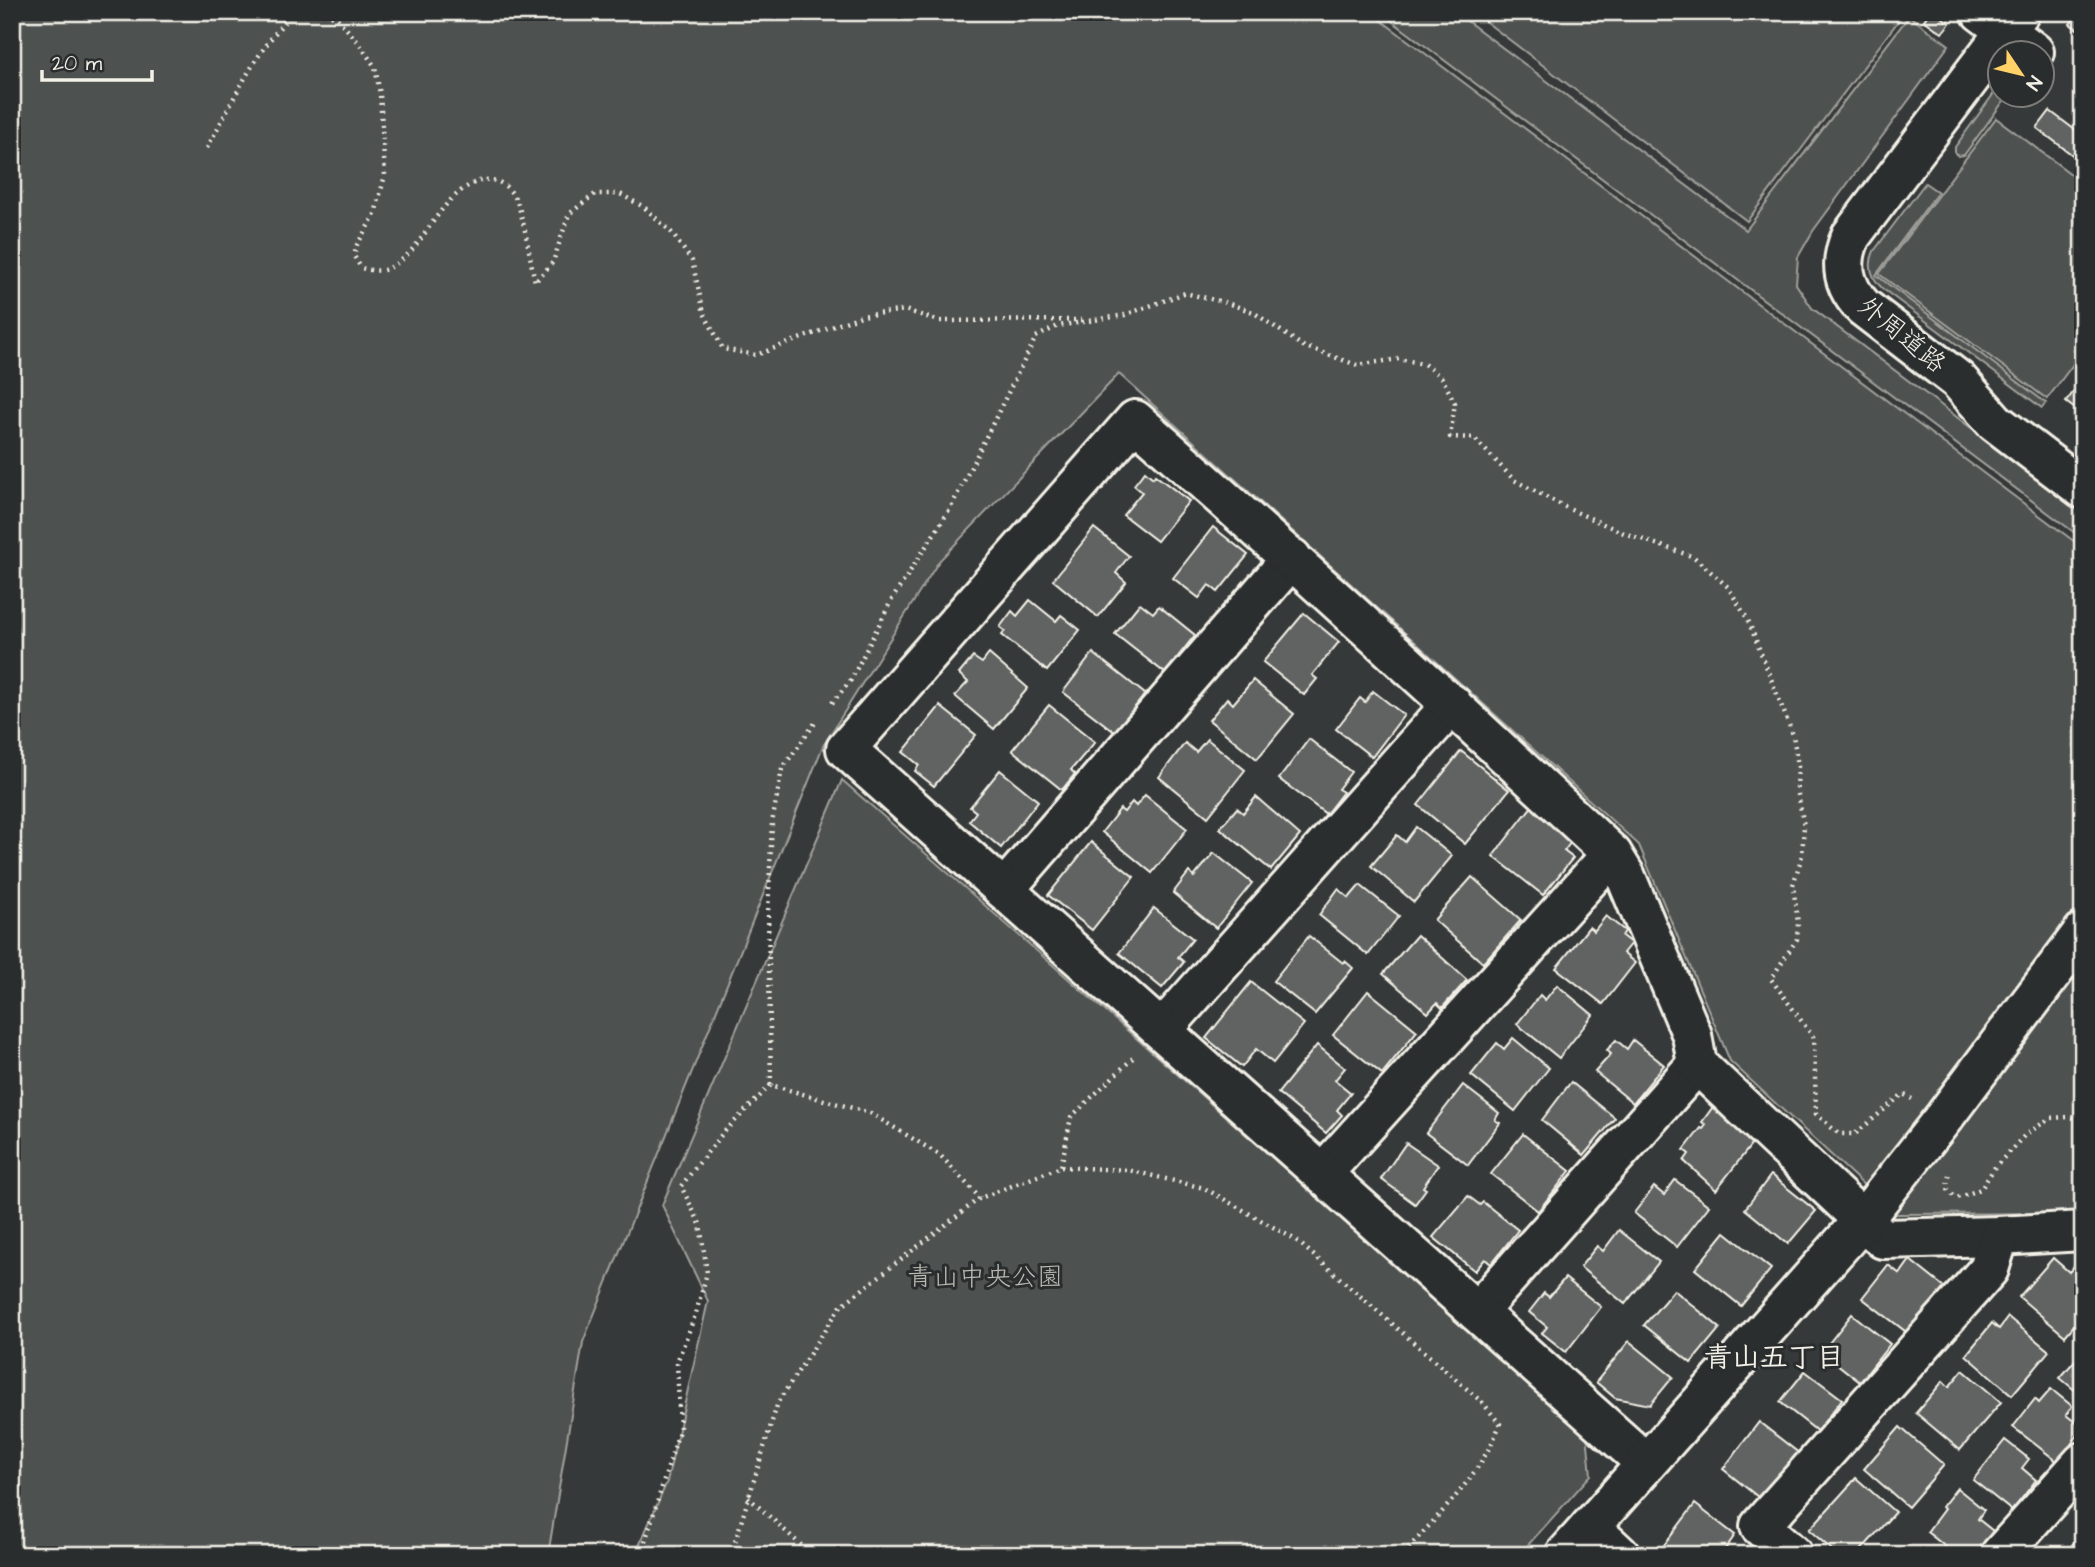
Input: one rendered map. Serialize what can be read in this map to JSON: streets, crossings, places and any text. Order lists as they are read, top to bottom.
{
  "streets": {
    "street": ["外周道路"]
  },
  "districts": ["青山五丁目"],
  "parks": ["青山中央公園"],
  "scale_bar": "20 m",
  "north": "bottom right"
}
